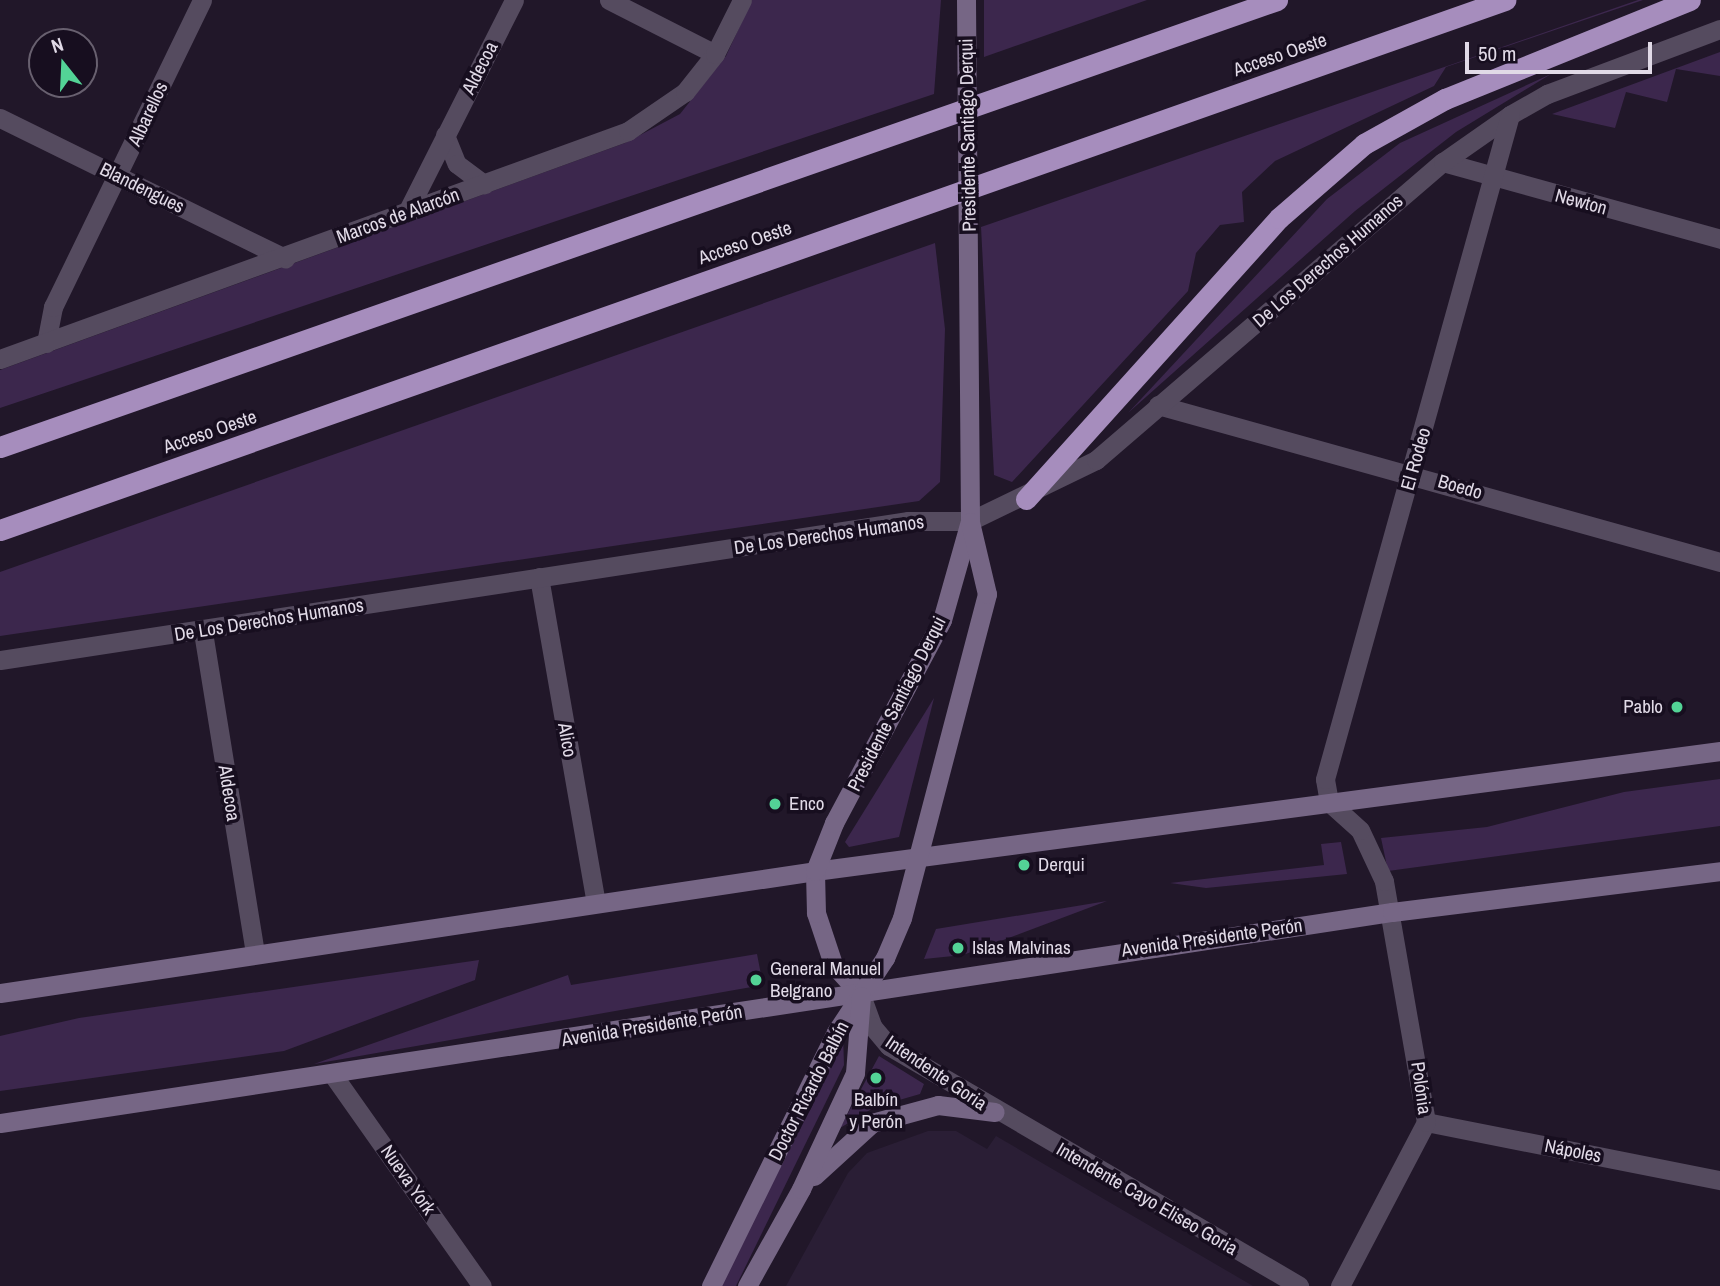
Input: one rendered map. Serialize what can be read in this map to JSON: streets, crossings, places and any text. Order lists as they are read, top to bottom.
{
  "streets": {
    "highway": ["Acceso Oeste"],
    "main road": ["Presidente Santiago Derqui", "Avenida Presidente Perón", "Doctor Ricardo Balbín"],
    "street": [
      "Aldecoa",
      "Albarellos",
      "Blandengues",
      "Newton",
      "Marcos de Alarcón",
      "De Los Derechos Humanos",
      "El Rodeo",
      "Boedo",
      "Alico",
      "Intendente Goria",
      "Polónia",
      "Nápoles",
      "Nueva York",
      "Intendente Cayo Eliseo Goria"
    ]
  },
  "crossings": [
    ["Aldecoa", "Marcos de Alarcón"],
    ["Aldecoa", "De Los Derechos Humanos"],
    ["Albarellos", "Blandengues"],
    ["Albarellos", "Marcos de Alarcón"],
    ["Presidente Santiago Derqui", "De Los Derechos Humanos"],
    ["Presidente Santiago Derqui", "Avenida Presidente Perón"],
    ["Presidente Santiago Derqui", "Intendente Goria"],
    ["Presidente Santiago Derqui", "Doctor Ricardo Balbín"],
    ["Blandengues", "Marcos de Alarcón"],
    ["Newton", "De Los Derechos Humanos"],
    ["Newton", "El Rodeo"],
    ["De Los Derechos Humanos", "El Rodeo"],
    ["De Los Derechos Humanos", "Boedo"],
    ["De Los Derechos Humanos", "Alico"],
    ["El Rodeo", "Boedo"],
    ["El Rodeo", "Polónia"],
    ["Avenida Presidente Perón", "Intendente Goria"],
    ["Avenida Presidente Perón", "Polónia"],
    ["Avenida Presidente Perón", "Doctor Ricardo Balbín"],
    ["Avenida Presidente Perón", "Nueva York"],
    ["Intendente Goria", "Doctor Ricardo Balbín"],
    ["Intendente Goria", "Intendente Cayo Eliseo Goria"],
    ["Polónia", "Nápoles"]
  ],
  "places": [
    "Pablo",
    "Enco",
    "Derqui",
    "Islas Malvinas",
    "General Manuel Belgrano",
    "Balbín y Perón"
  ],
  "scale_bar": "50 m",
  "north": "top"
}
